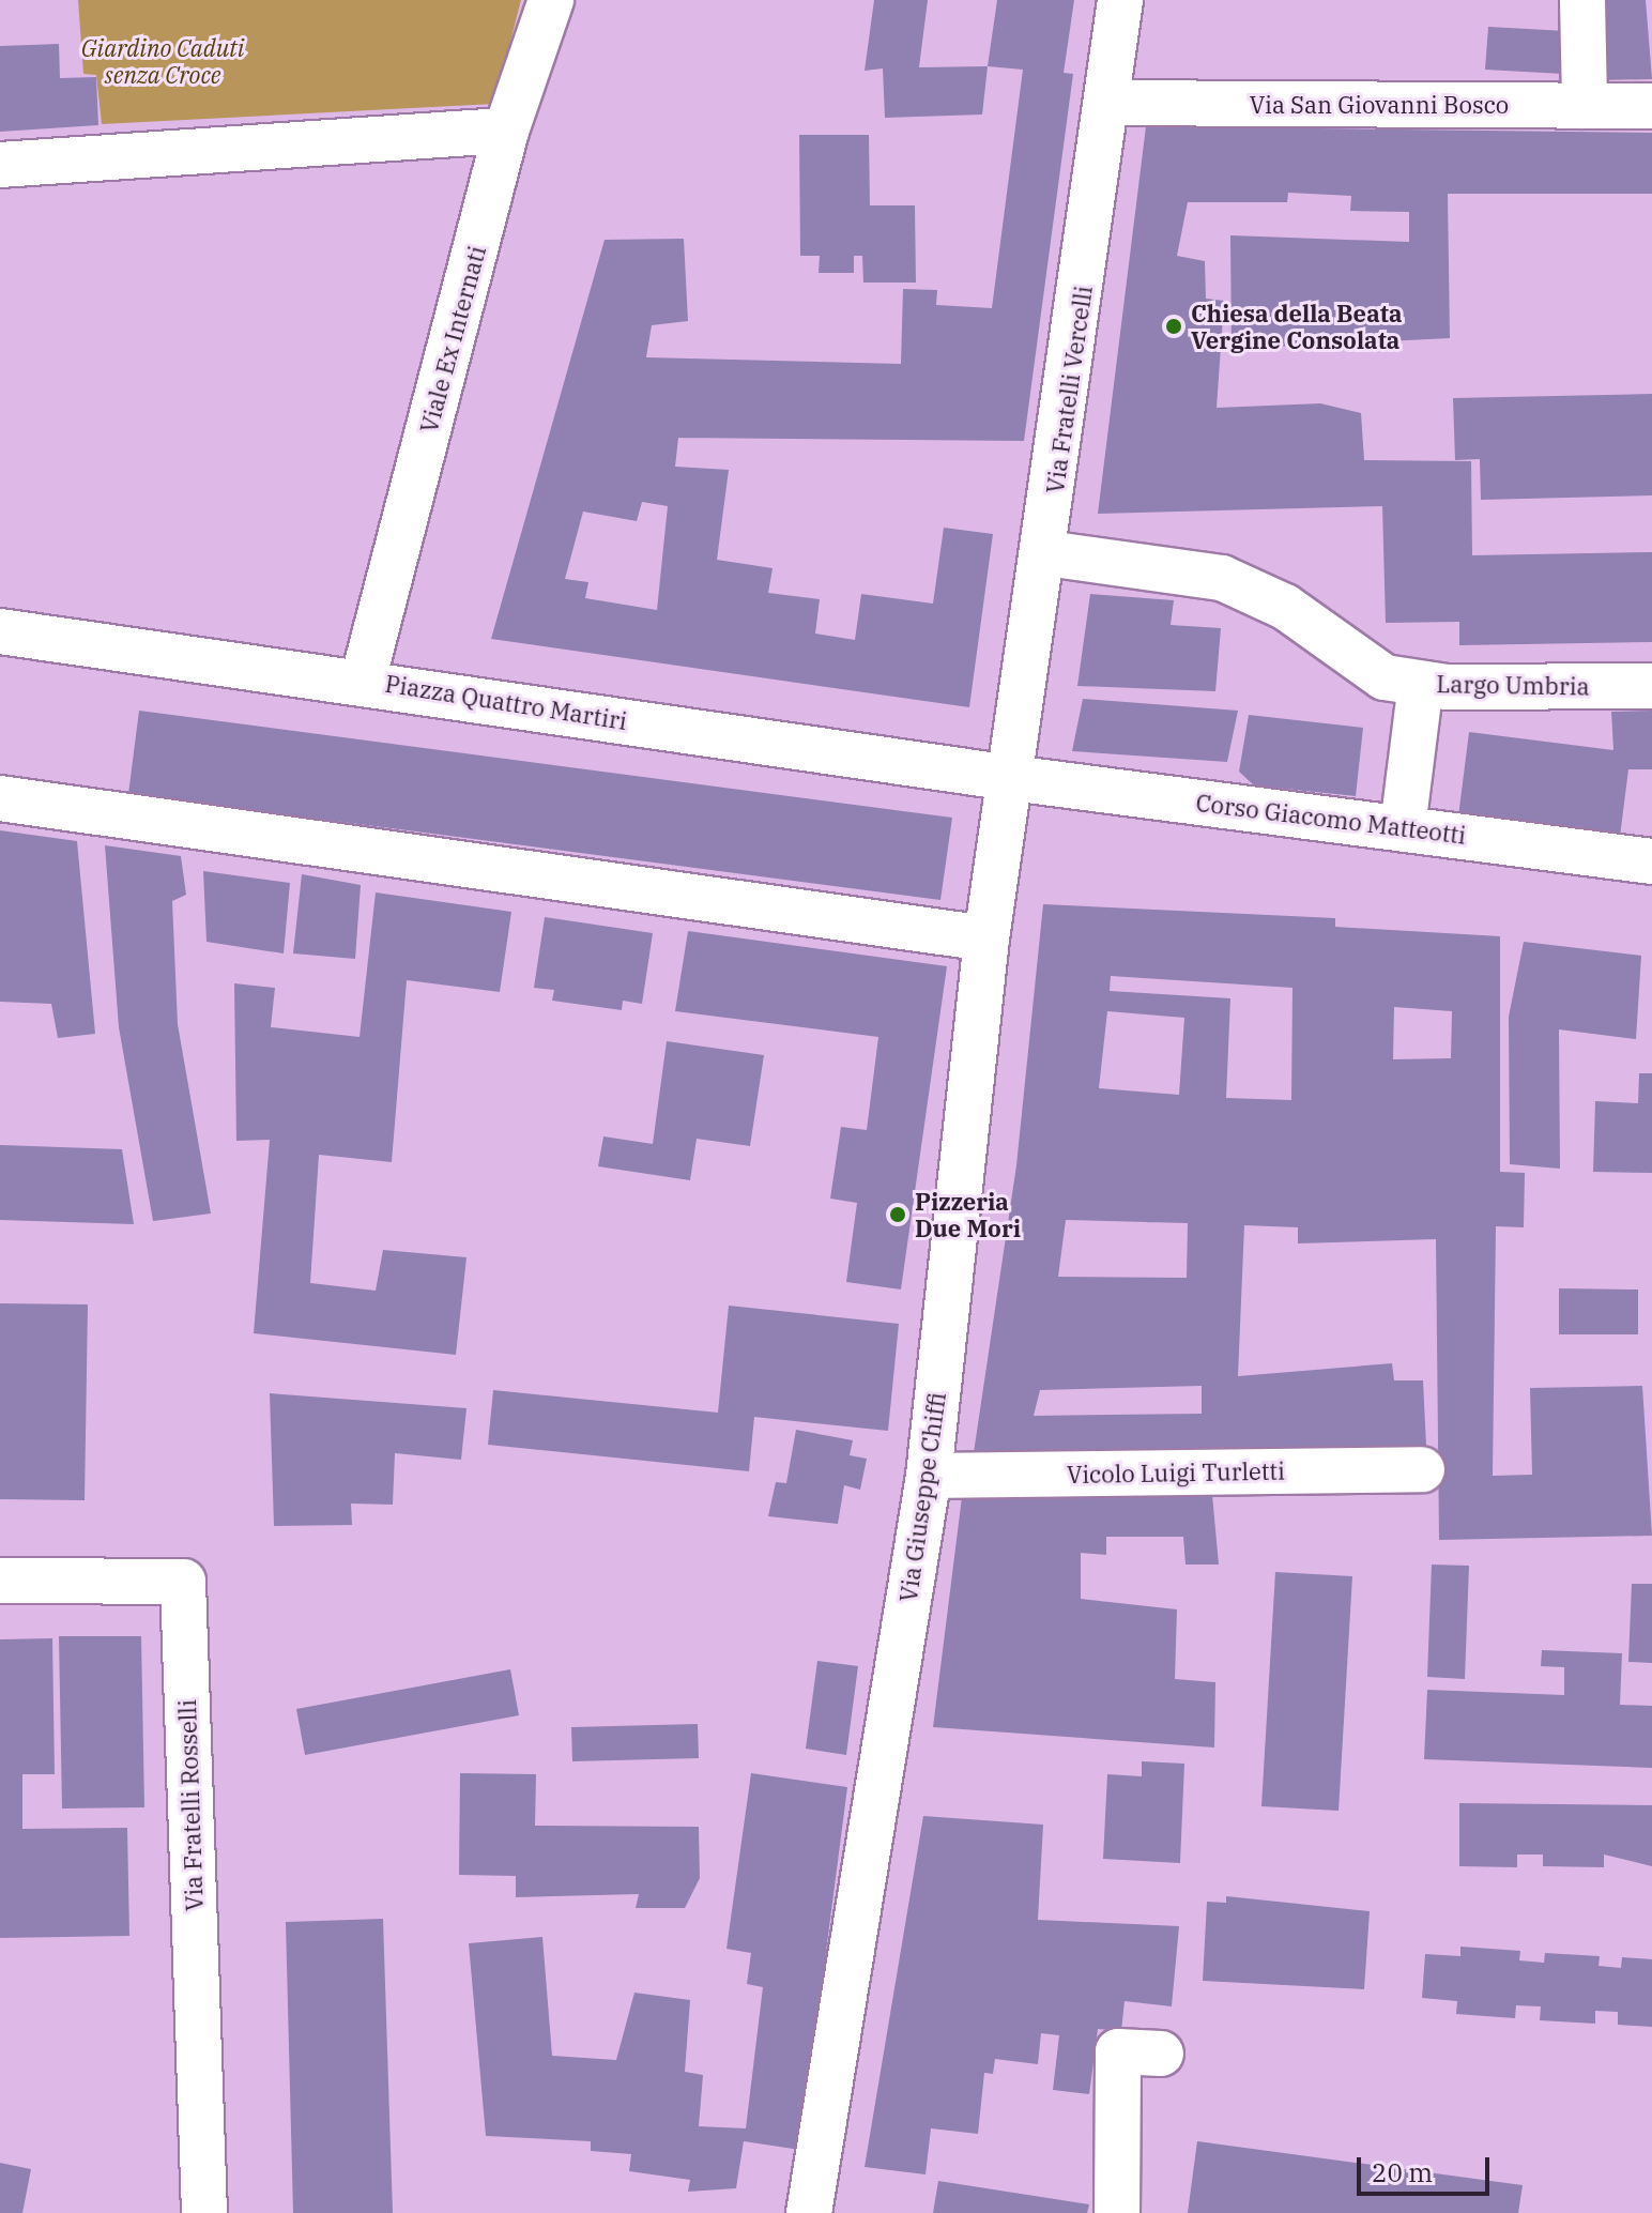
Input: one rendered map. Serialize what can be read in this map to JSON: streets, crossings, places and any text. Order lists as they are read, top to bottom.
{
  "streets": {
    "street": [
      "Via San Giovanni Bosco",
      "Viale Ex Internati",
      "Via Fratelli Vercelli",
      "Largo Umbria",
      "Piazza Quattro Martiri",
      "Corso Giacomo Matteotti",
      "Vicolo Luigi Turletti",
      "Via Giuseppe Chiffi",
      "Via Fratelli Rosselli"
    ]
  },
  "crossings": [
    ["Via San Giovanni Bosco", "Via Fratelli Vercelli"],
    ["Viale Ex Internati", "Piazza Quattro Martiri"],
    ["Via Fratelli Vercelli", "Largo Umbria"],
    ["Via Fratelli Vercelli", "Piazza Quattro Martiri"],
    ["Via Fratelli Vercelli", "Corso Giacomo Matteotti"],
    ["Via Fratelli Vercelli", "Via Giuseppe Chiffi"],
    ["Piazza Quattro Martiri", "Corso Giacomo Matteotti"],
    ["Piazza Quattro Martiri", "Via Giuseppe Chiffi"],
    ["Corso Giacomo Matteotti", "Via Giuseppe Chiffi"],
    ["Vicolo Luigi Turletti", "Via Giuseppe Chiffi"]
  ],
  "parks": ["Giardino Caduti senza Croce"],
  "places": ["Chiesa della Beata Vergine Consolata", "Pizzeria Due Mori"],
  "scale_bar": "20 m"
}
